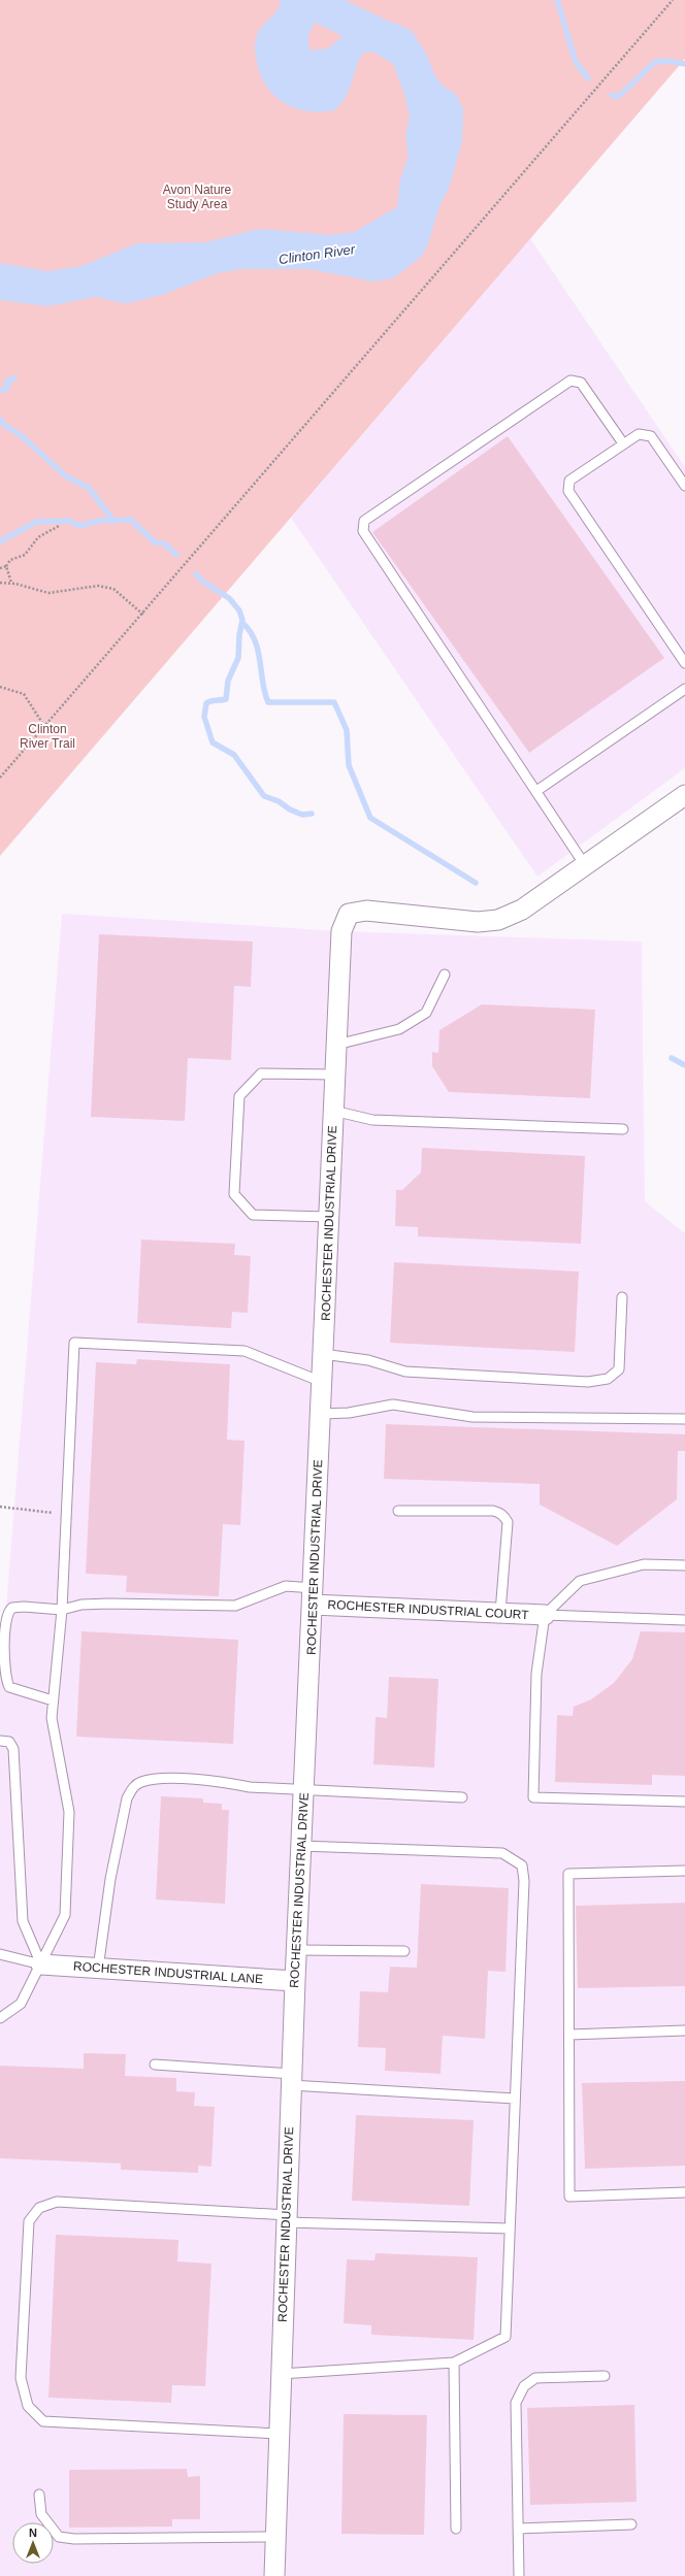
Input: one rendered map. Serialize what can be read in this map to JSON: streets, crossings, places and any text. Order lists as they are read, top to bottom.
{
  "streets": {
    "street": ["ROCHESTER INDUSTRIAL DRIVE", "ROCHESTER INDUSTRIAL COURT", "ROCHESTER INDUSTRIAL LANE"]
  },
  "crossings": [
    ["ROCHESTER INDUSTRIAL DRIVE", "ROCHESTER INDUSTRIAL COURT"],
    ["ROCHESTER INDUSTRIAL DRIVE", "ROCHESTER INDUSTRIAL LANE"]
  ],
  "water": ["Clinton River"],
  "parks": ["Avon Nature Study Area", "Clinton River Trail"],
  "north": "top"
}
